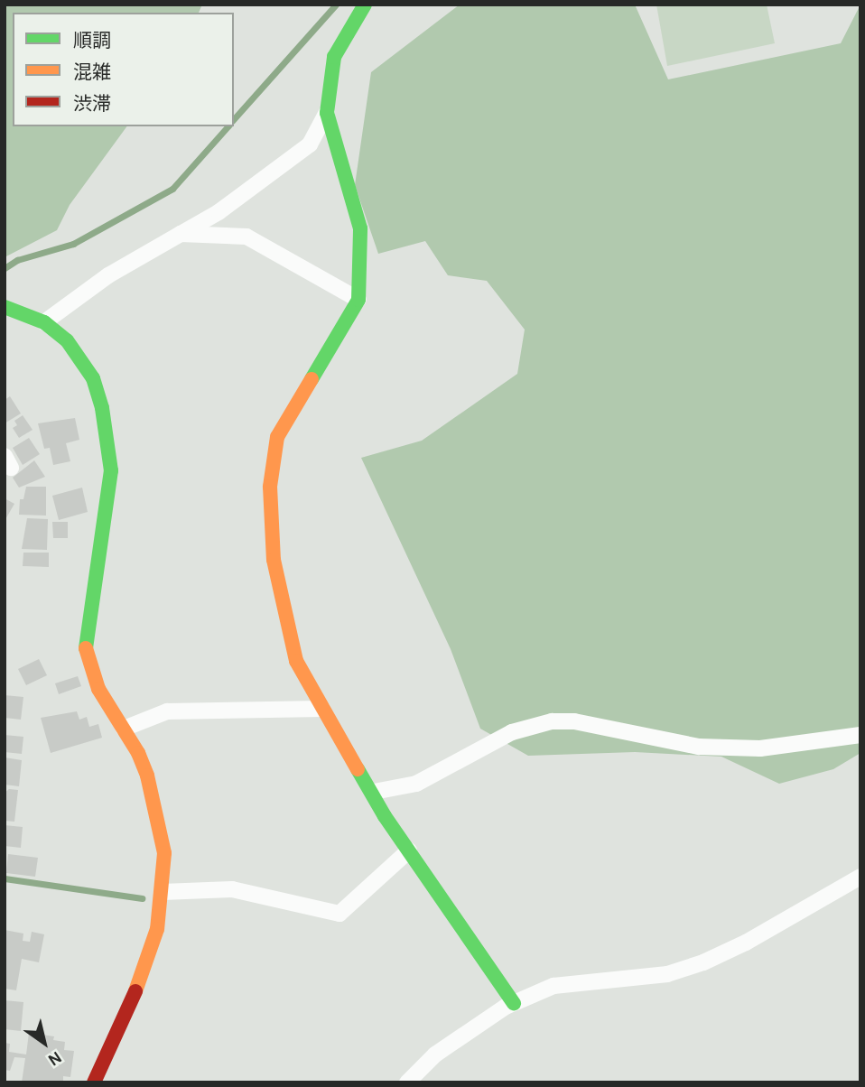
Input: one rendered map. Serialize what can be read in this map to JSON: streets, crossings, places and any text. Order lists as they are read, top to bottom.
{
  "legend": ["順調", "混雑", "渋滞"],
  "north": "bottom right"
}
